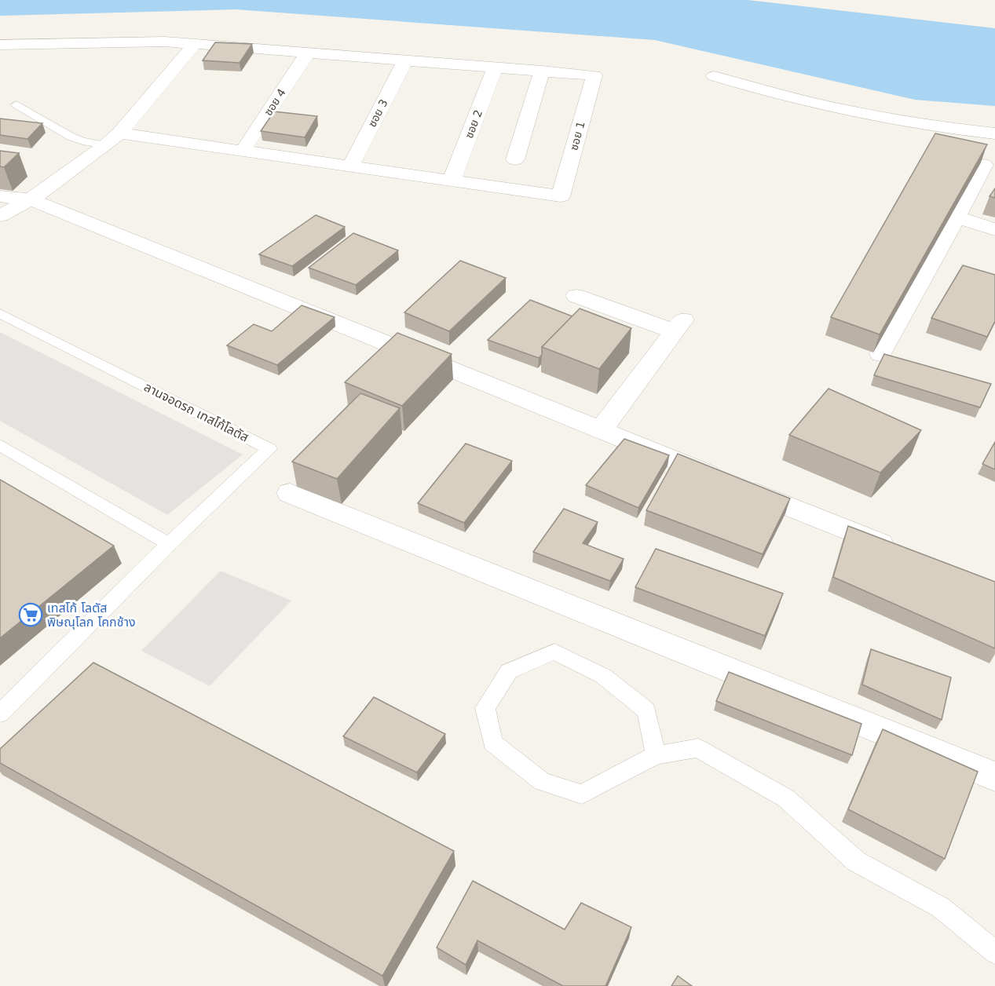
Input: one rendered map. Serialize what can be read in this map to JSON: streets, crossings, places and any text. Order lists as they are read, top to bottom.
{
  "streets": {
    "street": [
      "ซอย 4",
      "ซอย 3",
      "ซอย 2",
      "ซอย 1"
    ],
    "lane": ["ลานจอดรถ เทสโก้โลตัส"]
  },
  "crossings": [
    ["ซอย 2", "ซอย 1"]
  ],
  "places": {
    "supermarket": ["เทสโก้ โลตัส พิษณุโลก โคกช้าง"]
  }
}
